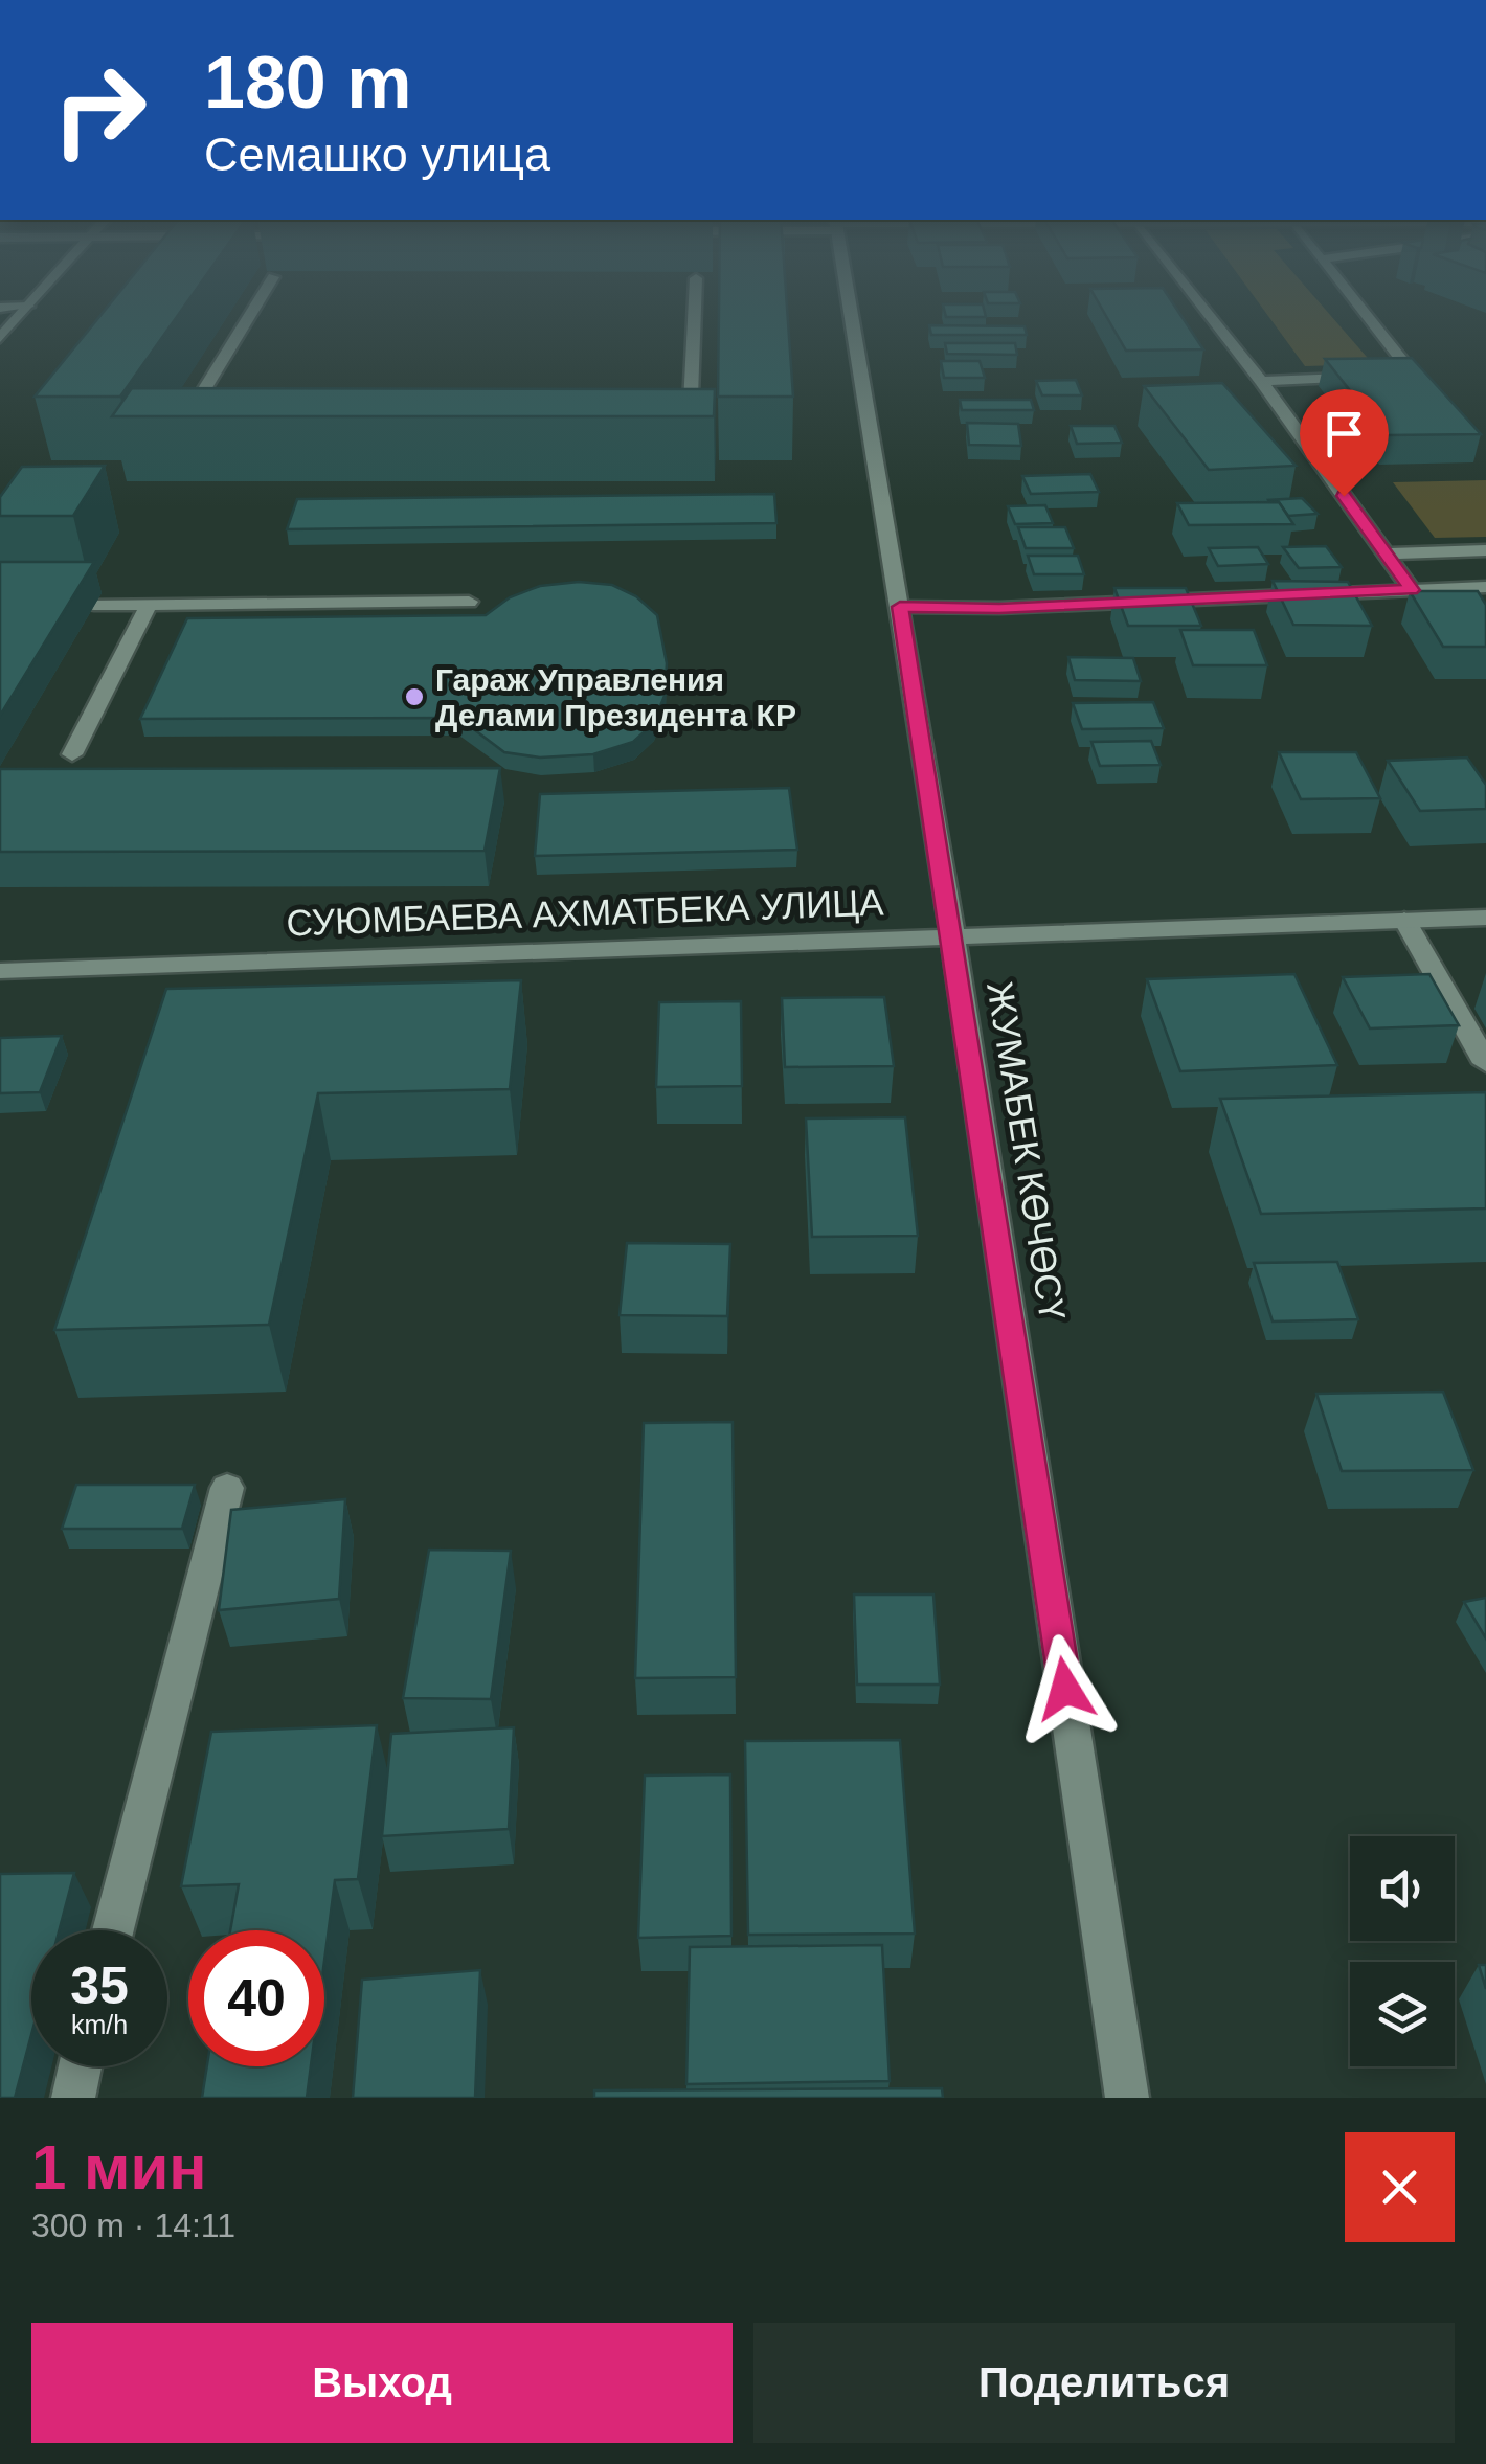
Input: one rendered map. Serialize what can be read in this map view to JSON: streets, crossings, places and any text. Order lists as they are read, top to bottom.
{
  "streets": {
    "street": ["СУЮМБАЕВА АХМАТБЕКА УЛИЦА", "ЖУМАБЕК КӨЧӨСҮ"]
  },
  "crossings": [
    ["СУЮМБАЕВА АХМАТБЕКА УЛИЦА", "ЖУМАБЕК КӨЧӨСҮ"]
  ],
  "places": ["Гараж Управления Делами Президента КР"],
  "page": {
    "turn": ["180 m", "Семашко улица"],
    "speed": "35 km/h",
    "limit": "40",
    "heading": ["1 мин", "300 m · 14:11"],
    "buttons": ["Выход", "Поделиться"]
  }
}
